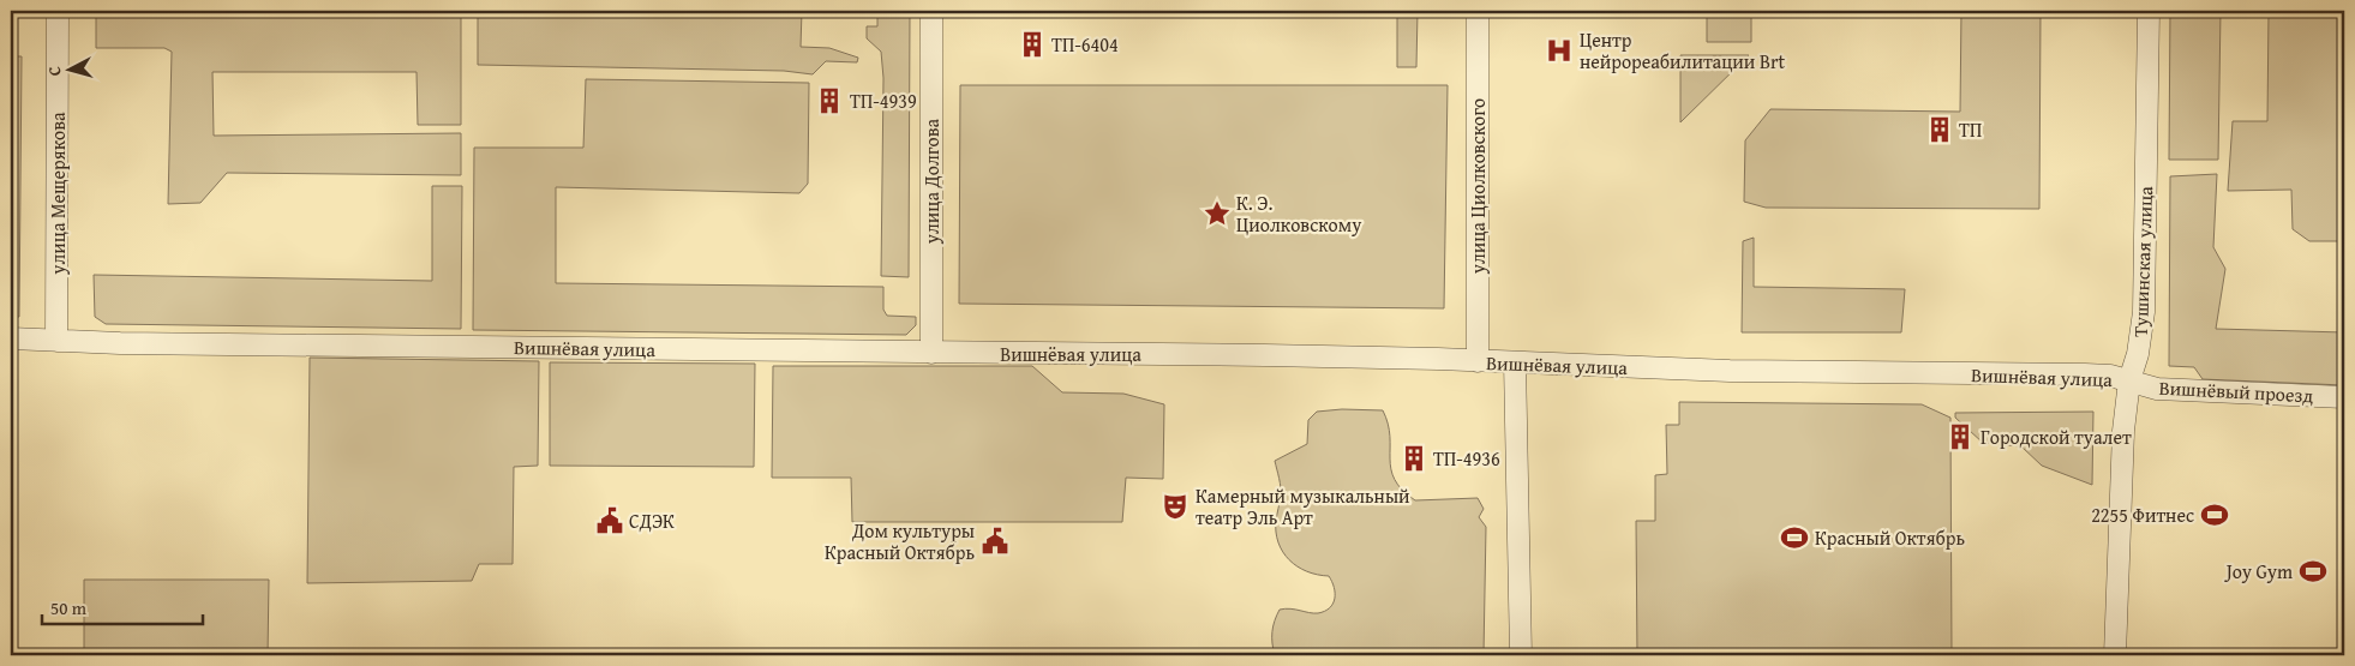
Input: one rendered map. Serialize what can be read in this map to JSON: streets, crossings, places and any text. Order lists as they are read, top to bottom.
{
  "streets": {
    "street": [
      "улица Долгова",
      "улица Циолковского",
      "улица Мещерякова",
      "Тушинская улица",
      "Вишнёвая улица",
      "Вишнёвый проезд"
    ]
  },
  "crossings": [
    ["улица Долгова", "Вишнёвая улица"],
    ["улица Циолковского", "Вишнёвая улица"],
    ["улица Мещерякова", "Вишнёвая улица"],
    ["Тушинская улица", "Вишнёвая улица"],
    ["Тушинская улица", "Вишнёвый проезд"],
    ["Вишнёвая улица", "Вишнёвый проезд"]
  ],
  "places": {
    "building": [
      "ТП-6404",
      "ТП-4939",
      "ТП",
      "Городской туалет",
      "ТП-4936"
    ],
    "hospital": ["Центр нейрореабилитации Brt"],
    "place": ["К. Э. Циолковскому"],
    "theatre": ["Камерный музыкальный театр Эль Арт"],
    "sports": ["2255 Фитнес", "Красный Октябрь", "Joy Gym"],
    "public building": ["СДЭК", "Дом культуры Красный Октябрь"]
  },
  "scale_bar": "50 m",
  "north": "left"
}
